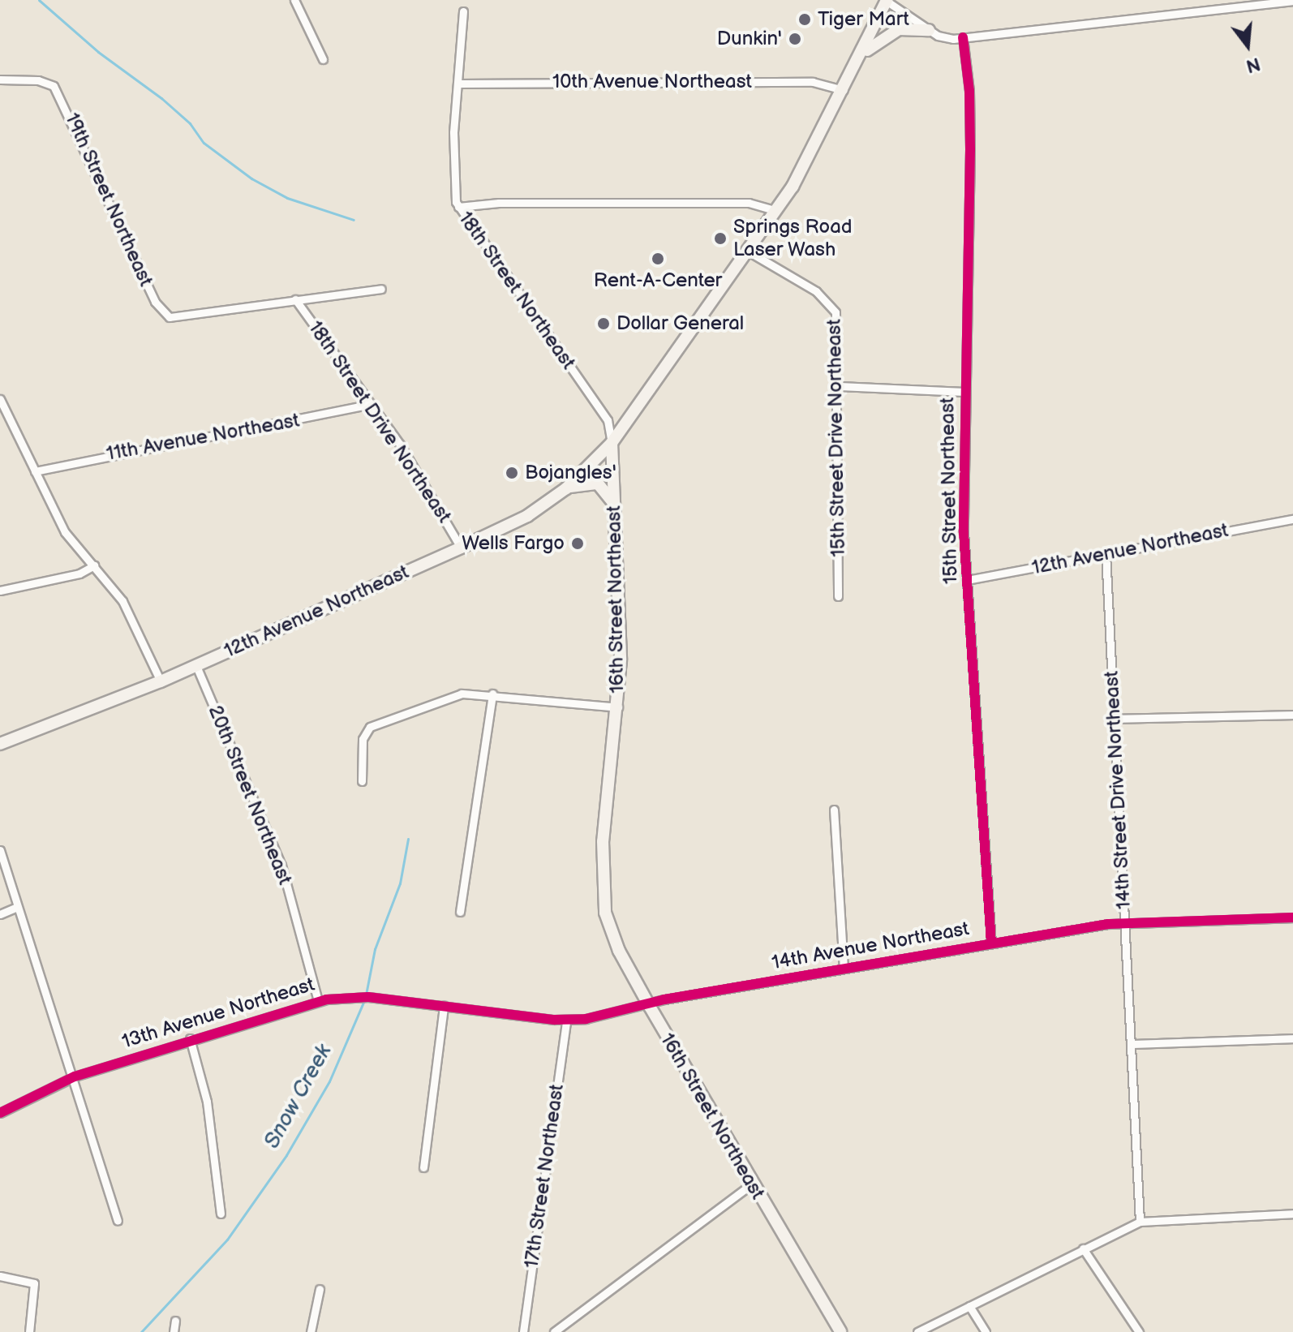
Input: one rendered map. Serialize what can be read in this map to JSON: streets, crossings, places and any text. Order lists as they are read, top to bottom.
{
  "streets": {
    "main road": ["12th Avenue Northeast", "16th Street Northeast"],
    "street": [
      "10th Avenue Northeast",
      "19th Street Northeast",
      "18th Street Northeast",
      "18th Street Drive Northeast",
      "11th Avenue Northeast",
      "15th Street Drive Northeast",
      "15th Street Northeast",
      "14th Street Drive Northeast",
      "20th Street Northeast",
      "14th Avenue Northeast",
      "13th Avenue Northeast",
      "17th Street Northeast"
    ]
  },
  "crossings": [
    ["10th Avenue Northeast", "18th Street Northeast"],
    ["19th Street Northeast", "18th Street Drive Northeast"],
    ["18th Street Northeast", "12th Avenue Northeast"],
    ["18th Street Northeast", "16th Street Northeast"],
    ["18th Street Drive Northeast", "11th Avenue Northeast"],
    ["18th Street Drive Northeast", "12th Avenue Northeast"],
    ["15th Street Northeast", "12th Avenue Northeast"],
    ["15th Street Northeast", "14th Avenue Northeast"],
    ["12th Avenue Northeast", "16th Street Northeast"],
    ["12th Avenue Northeast", "14th Street Drive Northeast"],
    ["12th Avenue Northeast", "20th Street Northeast"],
    ["16th Street Northeast", "14th Avenue Northeast"],
    ["16th Street Northeast", "13th Avenue Northeast"],
    ["14th Street Drive Northeast", "14th Avenue Northeast"],
    ["20th Street Northeast", "13th Avenue Northeast"],
    ["14th Avenue Northeast", "13th Avenue Northeast"],
    ["13th Avenue Northeast", "17th Street Northeast"]
  ],
  "water": ["Snow Creek"],
  "places": [
    "Tiger Mart",
    "Dunkin'",
    "Springs Road Laser Wash",
    "Rent-A-Center",
    "Dollar General",
    "Bojangles'",
    "Wells Fargo"
  ],
  "north": "bottom"
}
